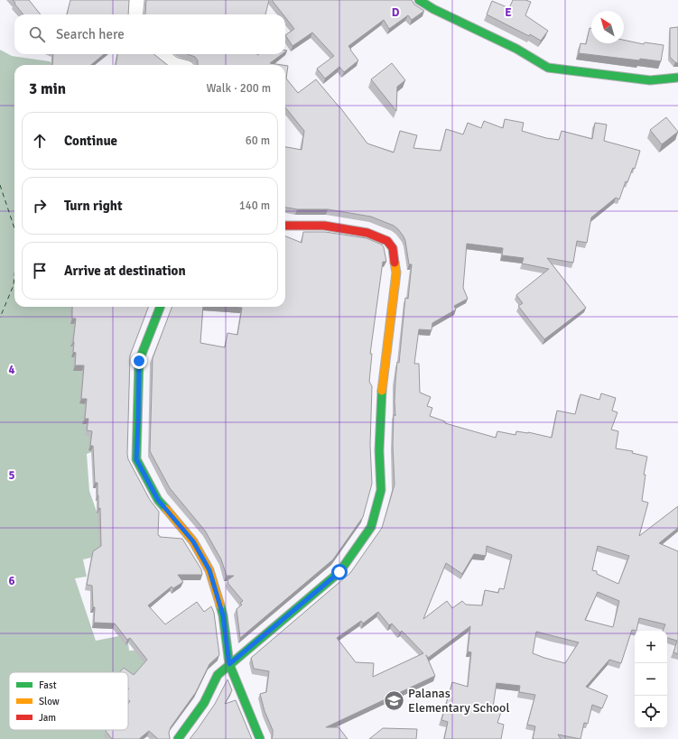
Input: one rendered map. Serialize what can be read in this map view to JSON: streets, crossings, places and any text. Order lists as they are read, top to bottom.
{
  "places": {
    "school or university": ["Palanas Elementary School"]
  },
  "legend": ["Fast", "Slow", "Jam"],
  "north": "top left",
  "page": {
    "search": "Search here",
    "heading": ["3 min", "Walk · 200 m"],
    "list": [
      ["Continue", "60 m"],
      ["Turn right", "140 m"],
      "Arrive at destination"
    ],
    "map_buttons": ["+", "−"]
  },
  "grid": {
    "columns": ["D", "E"],
    "rows": ["4", "5", "6"]
  }
}
